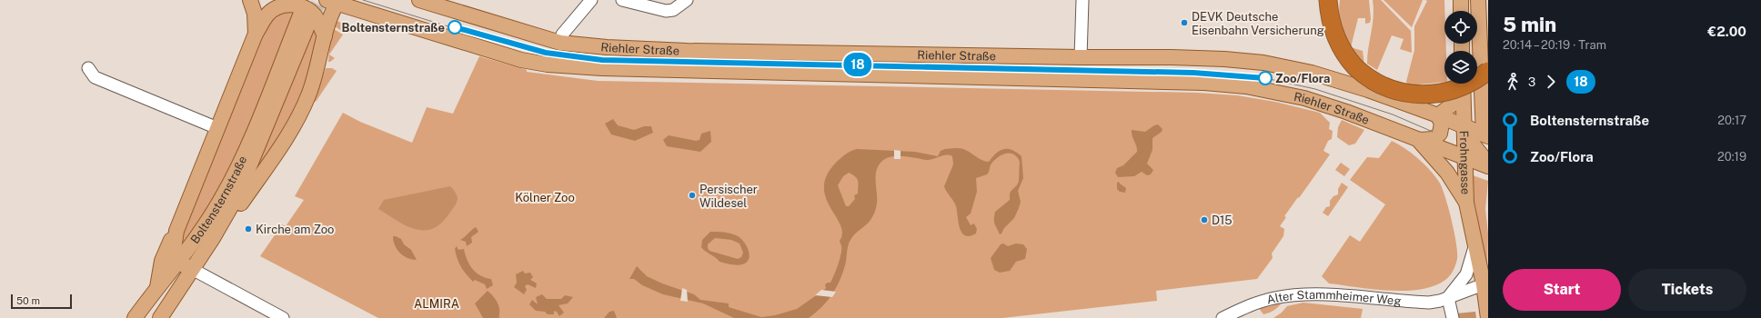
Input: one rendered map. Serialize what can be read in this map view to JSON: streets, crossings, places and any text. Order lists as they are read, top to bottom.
{
  "streets": {
    "main road": ["Riehler Straße", "Frohngasse", "Boltensternstraße"],
    "street": ["Alter Stammheimer Weg"]
  },
  "crossings": [
    ["Riehler Straße", "Frohngasse"],
    ["Riehler Straße", "Boltensternstraße"],
    ["Frohngasse", "Alter Stammheimer Weg"]
  ],
  "parks": ["Kölner Zoo", "ALMIRA"],
  "places": [
    "DEVK Deutsche Eisenbahn Versicherung",
    "Boltensternstraße",
    "Zoo/Flora",
    "Persischer Wildesel",
    "D15",
    "Kirche am Zoo"
  ],
  "lines": ["tram line 18"],
  "scale_bar": "50 m",
  "page": {
    "on_map": "18",
    "heading": ["5 min", "20:14 – 20:19 · Tram", "€2.00"],
    "legs": ["3", "18"],
    "list": [
      {
        "name": "Boltensternstraße",
        "value": "20:17"
      },
      {
        "name": "Zoo/Flora",
        "value": "20:19"
      }
    ],
    "buttons": ["Start", "Tickets"],
    "scale": "50 m"
  }
}
